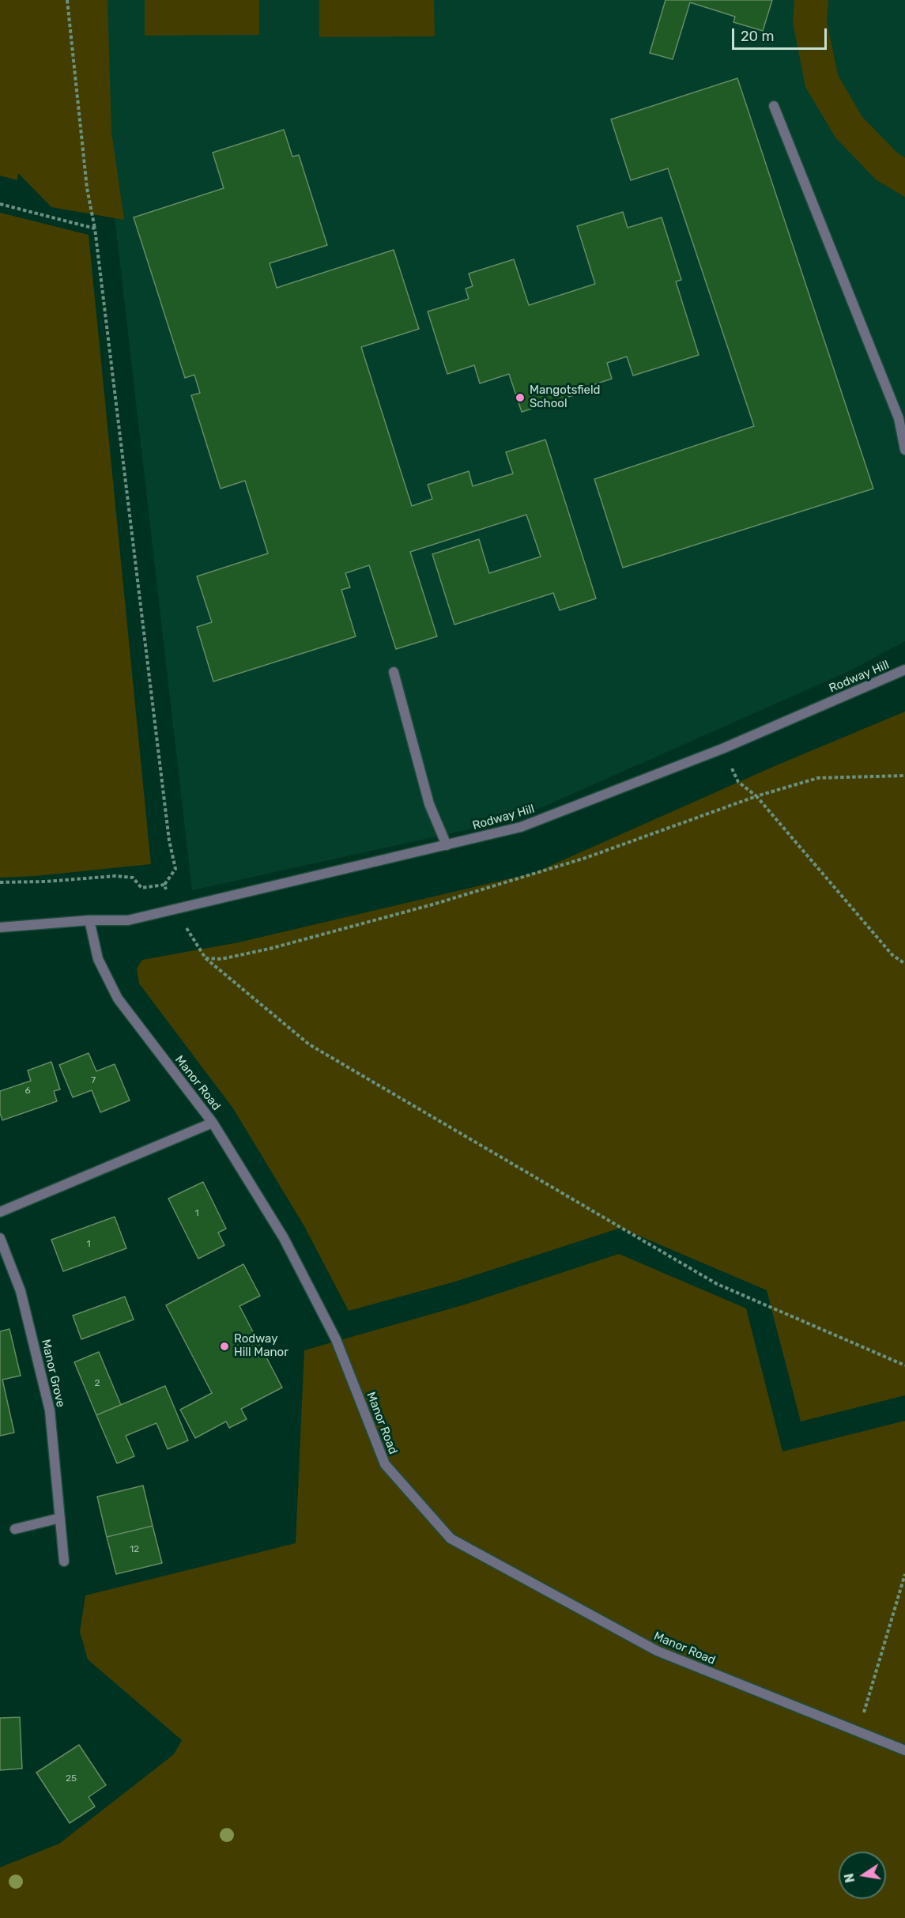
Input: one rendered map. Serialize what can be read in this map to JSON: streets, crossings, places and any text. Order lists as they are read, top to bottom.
{
  "streets": {
    "street": ["Rodway Hill", "Manor Road", "Manor Grove"]
  },
  "crossings": [
    ["Rodway Hill", "Manor Road"]
  ],
  "places": ["Mangotsfield School", "Rodway Hill Manor"],
  "house_numbers": [
    "7",
    "6",
    "1",
    "1",
    "2",
    "12",
    "25"
  ],
  "scale_bar": "20 m",
  "north": "left"
}
